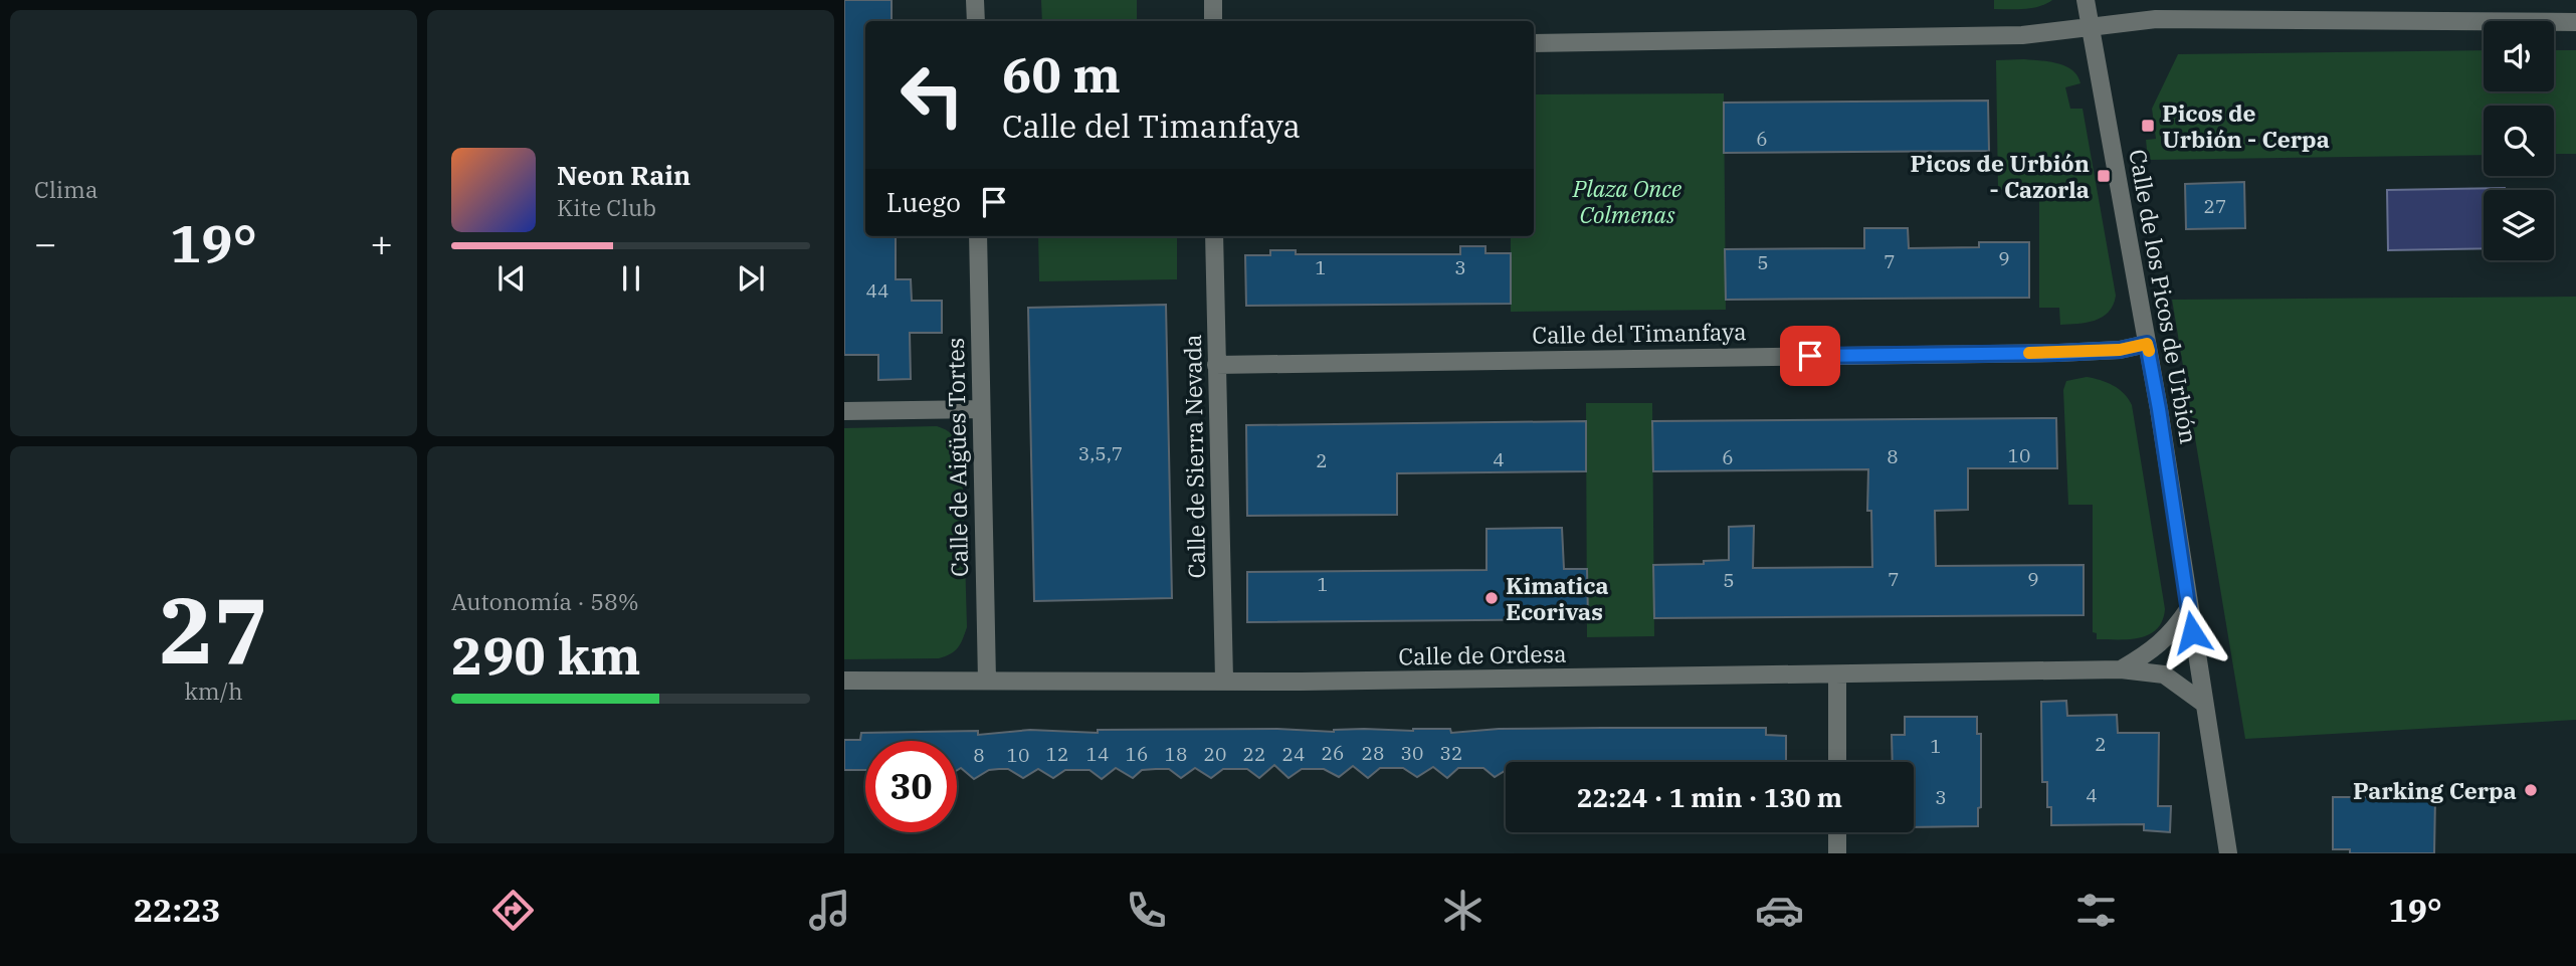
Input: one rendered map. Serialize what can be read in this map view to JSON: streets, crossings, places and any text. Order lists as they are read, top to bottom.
{
  "streets": {
    "street": [
      "Calle de los Picos de Urbión",
      "Calle del Timanfaya",
      "Calle de Sierra Nevada",
      "Calle de Aigües Tortes",
      "Calle de Ordesa"
    ]
  },
  "crossings": [
    ["Calle de los Picos de Urbión", "Calle del Timanfaya"],
    ["Calle de los Picos de Urbión", "Calle de Ordesa"],
    ["Calle del Timanfaya", "Calle de Sierra Nevada"],
    ["Calle de Sierra Nevada", "Calle de Ordesa"],
    ["Calle de Aigües Tortes", "Calle de Ordesa"]
  ],
  "parks": ["Plaza Once Colmenas"],
  "places": {
    "transit": ["Picos de Urbión - Cerpa", "Picos de Urbión - Cazorla"],
    "other": ["Kimatica Ecorivas", "Parking Cerpa"]
  },
  "house_numbers": [
    "6",
    "27",
    "9",
    "7",
    "5",
    "1",
    "3",
    "44",
    "3,5,7",
    "10",
    "8",
    "6",
    "4",
    "2",
    "7",
    "9",
    "5",
    "1",
    "2",
    "1",
    "26",
    "28",
    "30",
    "32",
    "12",
    "14",
    "16",
    "18",
    "20",
    "22",
    "24",
    "8",
    "10",
    "4",
    "3"
  ],
  "page": {
    "tile": [
      "Clima",
      ["27", "km/h"],
      ["Autonomía · 58%", "290 km"]
    ],
    "turn": ["60 m", "Calle del Timanfaya"],
    "song": ["Neon Rain", "Kite Club"],
    "then": "Luego",
    "heat": ["−", "19°", "+"],
    "limit": "30",
    "trip": "22:24 · 1 min · 130 m",
    "tabs": ["22:23", "19°"]
  }
}
